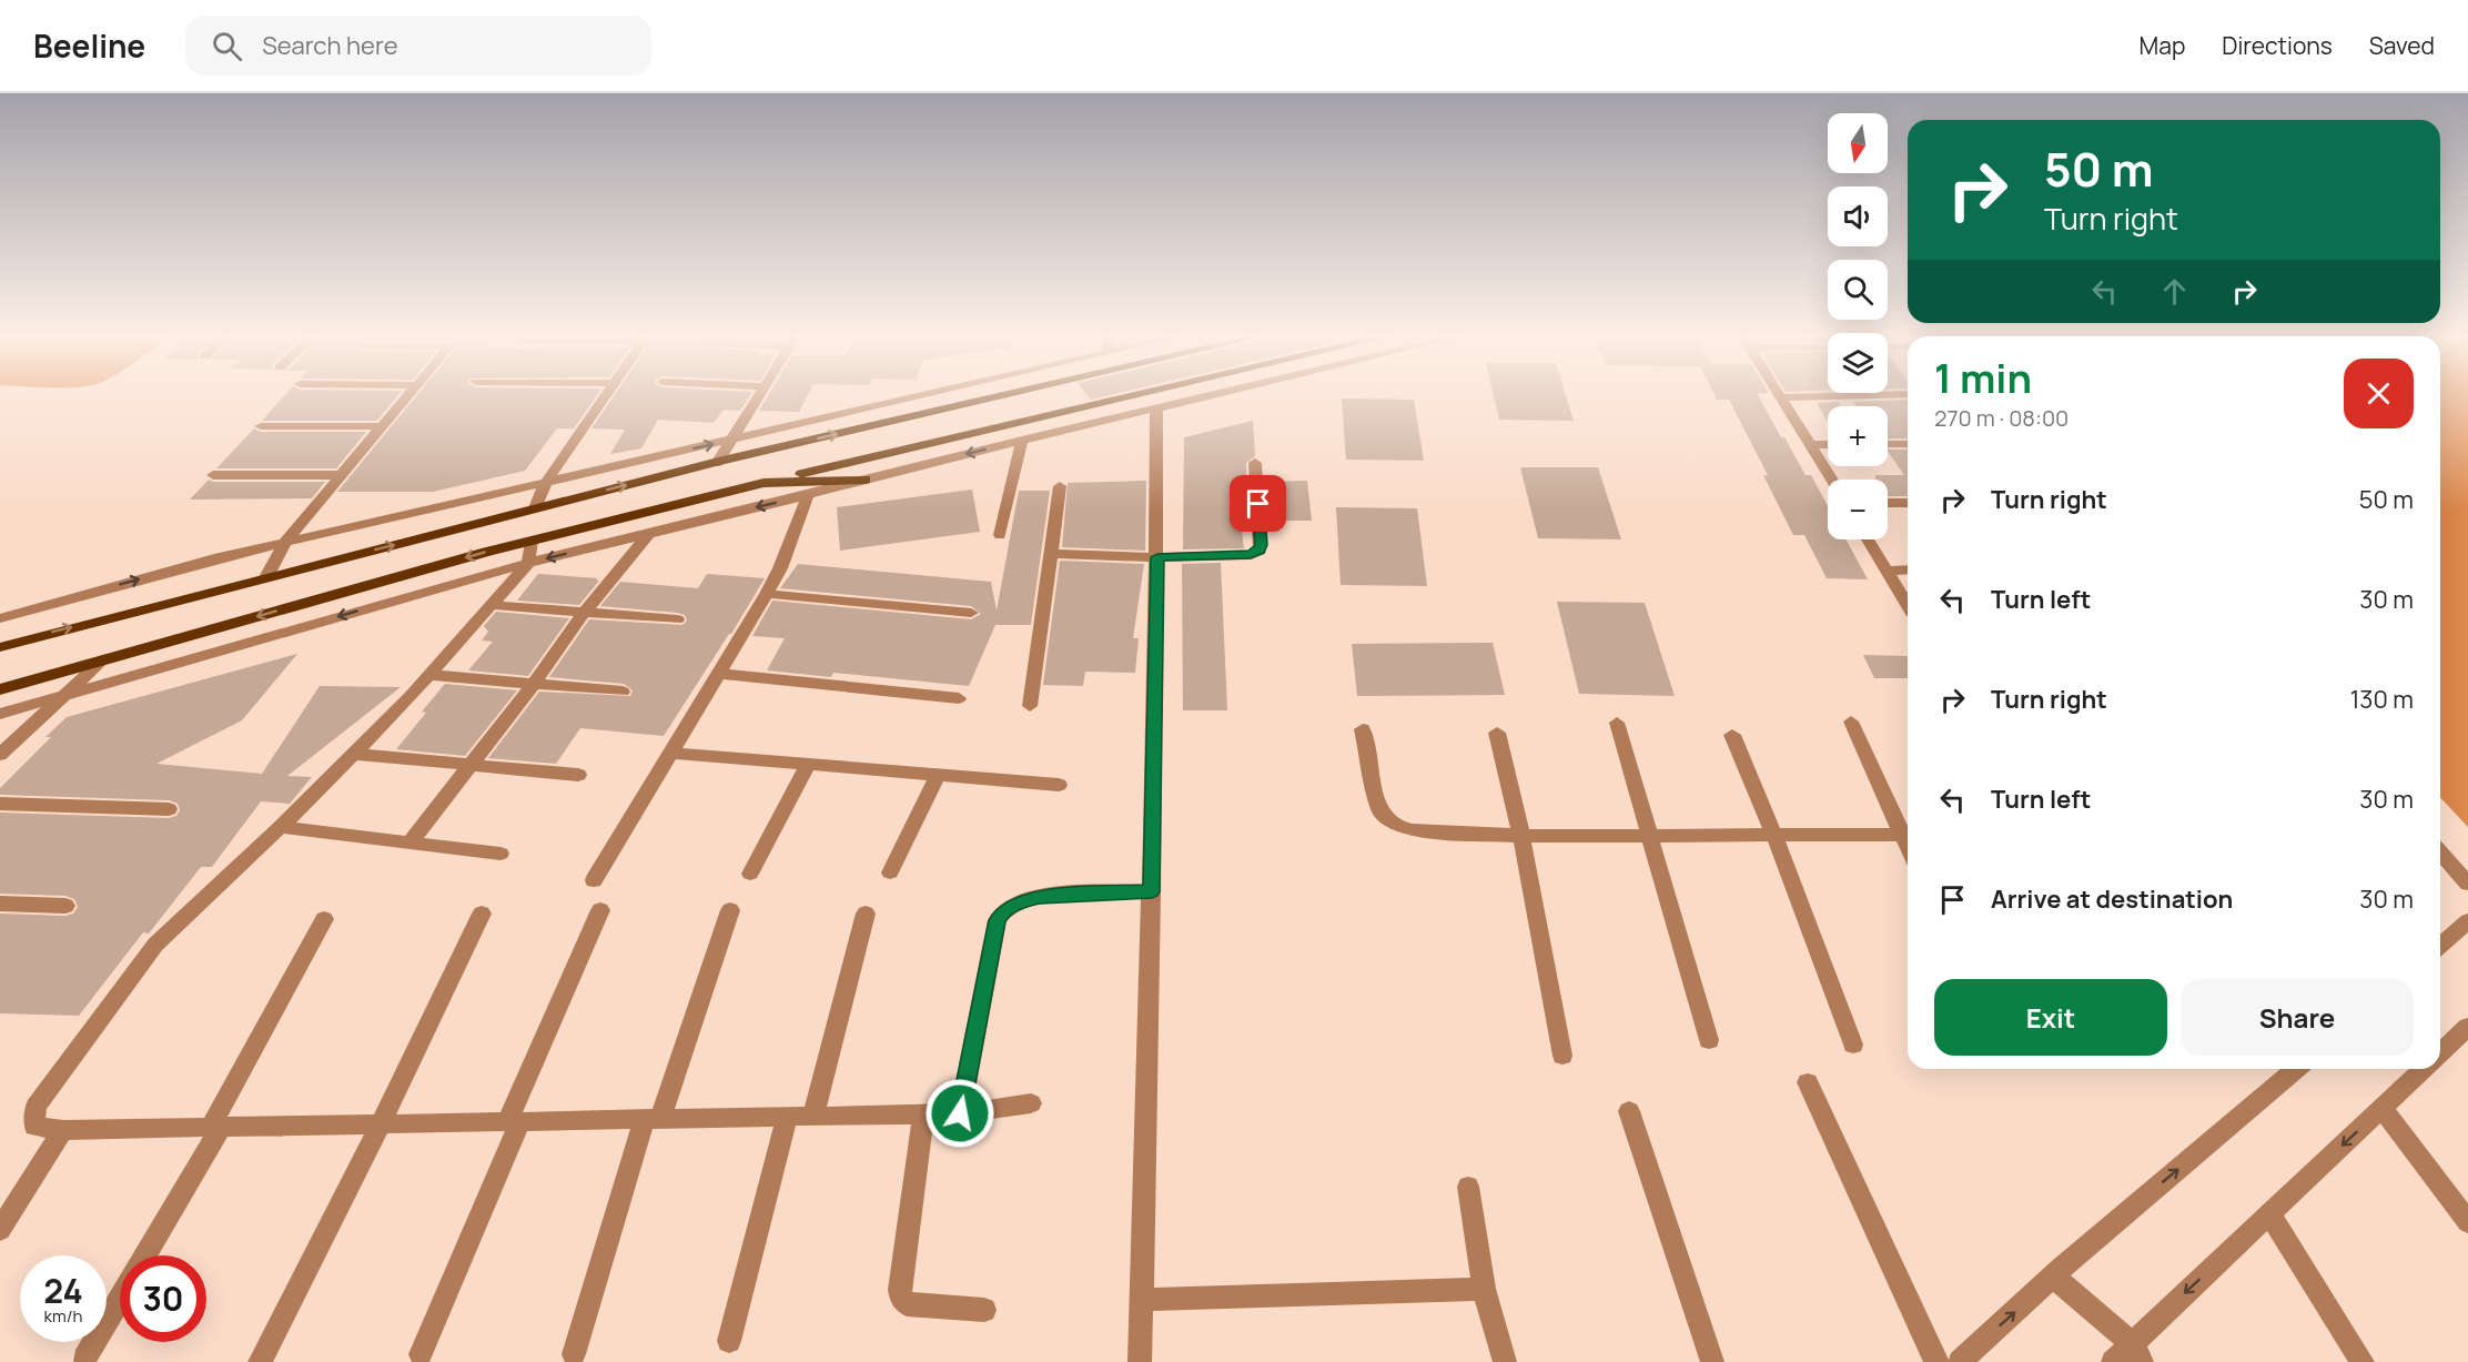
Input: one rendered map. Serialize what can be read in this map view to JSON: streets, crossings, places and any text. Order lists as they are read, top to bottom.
{
  "north": "bottom",
  "page": {
    "header": "Beeline",
    "search": "Search here",
    "nav": ["Map", "Directions", "Saved"],
    "map_buttons": ["+", "−"],
    "turn": ["50 m", "Turn right"],
    "heading": ["1 min", "270 m · 08:00"],
    "list": [
      {
        "name": "Turn right",
        "value": "50 m"
      },
      {
        "name": "Turn left",
        "value": "30 m"
      },
      {
        "name": "Turn right",
        "value": "130 m"
      },
      {
        "name": "Turn left",
        "value": "30 m"
      },
      {
        "name": "Arrive at destination",
        "value": "30 m"
      }
    ],
    "buttons": ["Exit", "Share"],
    "speed": "24 km/h",
    "limit": "30"
  }
}
